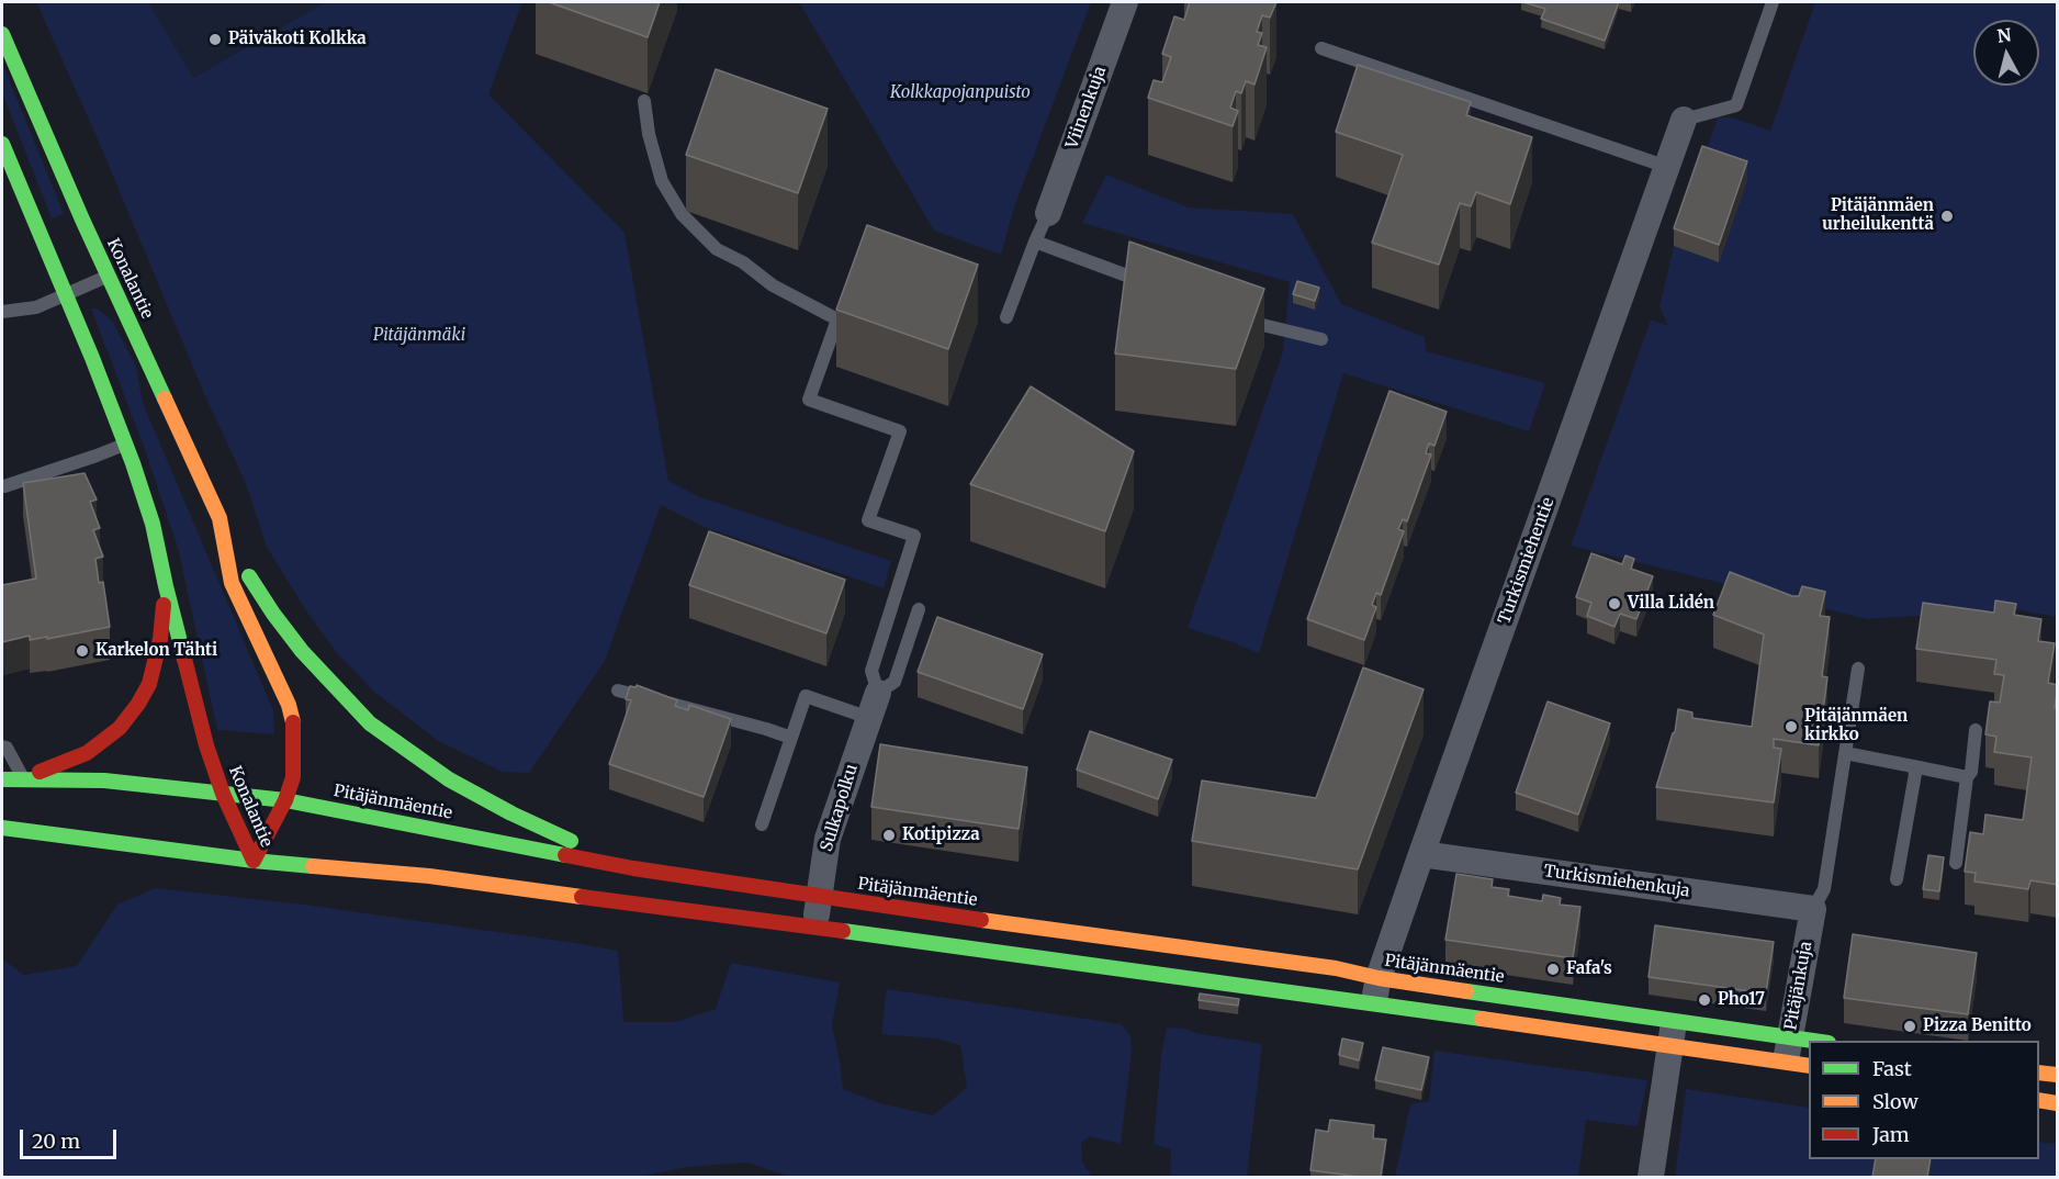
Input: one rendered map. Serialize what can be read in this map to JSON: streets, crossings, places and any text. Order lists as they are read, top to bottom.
{
  "streets": {
    "main road": ["Konalantie", "Pitäjänmäentie"],
    "street": [
      "Viinenkuja",
      "Turkismiehentie",
      "Sulkapolku",
      "Turkismiehenkuja",
      "Pitäjänkuja"
    ]
  },
  "crossings": [
    ["Konalantie", "Pitäjänmäentie"],
    ["Turkismiehentie", "Pitäjänmäentie"],
    ["Turkismiehentie", "Turkismiehenkuja"],
    ["Pitäjänmäentie", "Sulkapolku"],
    ["Pitäjänmäentie", "Pitäjänkuja"],
    ["Turkismiehenkuja", "Pitäjänkuja"]
  ],
  "parks": ["Kolkkapojanpuisto", "Pitäjänmäki"],
  "places": [
    "Päiväkoti Kolkka",
    "Pitäjänmäen urheilukenttä",
    "Villa Lidén",
    "Karkelon Tähti",
    "Pitäjänmäen kirkko",
    "Kotipizza",
    "Fafa's",
    "Pho17",
    "Pizza Benitto"
  ],
  "legend": ["Fast", "Slow", "Jam"],
  "scale_bar": "20 m",
  "north": "top"
}
